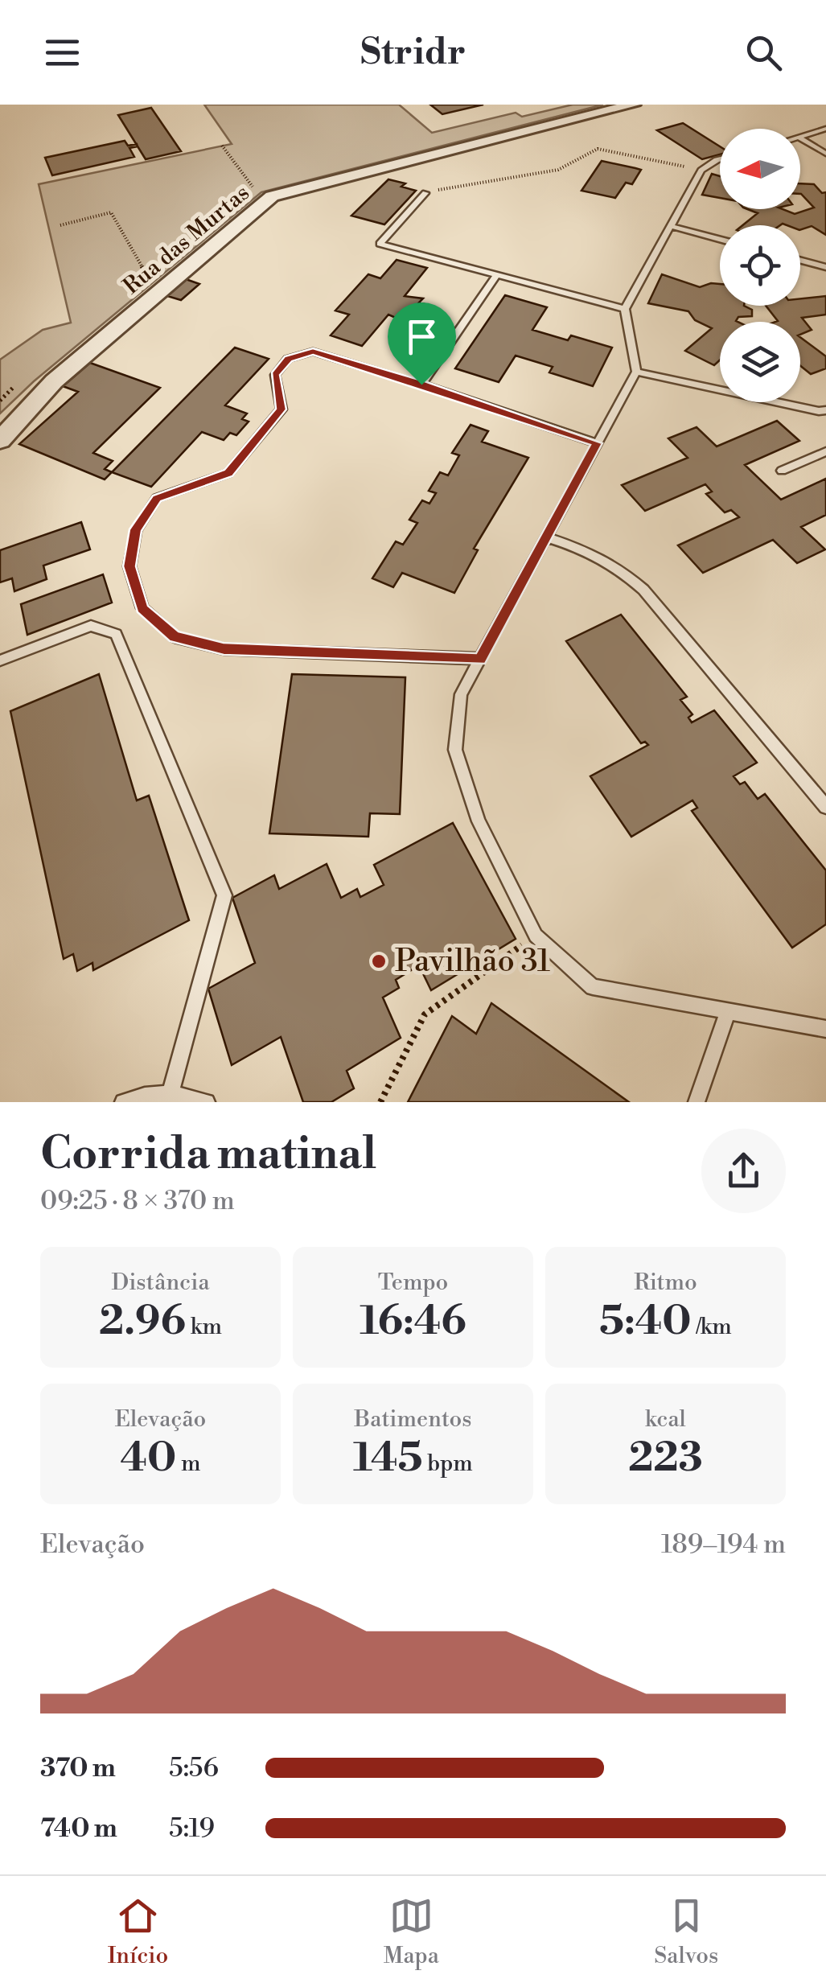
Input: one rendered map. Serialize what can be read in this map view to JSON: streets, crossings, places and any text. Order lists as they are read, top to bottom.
{
  "streets": {
    "street": ["Rua das Murtas"]
  },
  "places": ["Pavilhão 31"],
  "north": "left",
  "page": {
    "header": "Stridr",
    "heading": ["Corrida matinal", "09:25 · 8 × 370 m"],
    "stats": [
      ["Distância", "2.96 km"],
      ["Tempo", "16:46"],
      ["Ritmo", "5:40 /km"],
      ["Elevação", "40 m"],
      ["Batimentos", "145 bpm"],
      ["kcal", "223"]
    ],
    "chart": ["Elevação", "189–194 m"],
    "list": [
      {
        "name": "370 m",
        "note": "5:56"
      },
      {
        "name": "740 m",
        "note": "5:19"
      }
    ],
    "tabs": ["Início", "Mapa", "Salvos"]
  }
}
